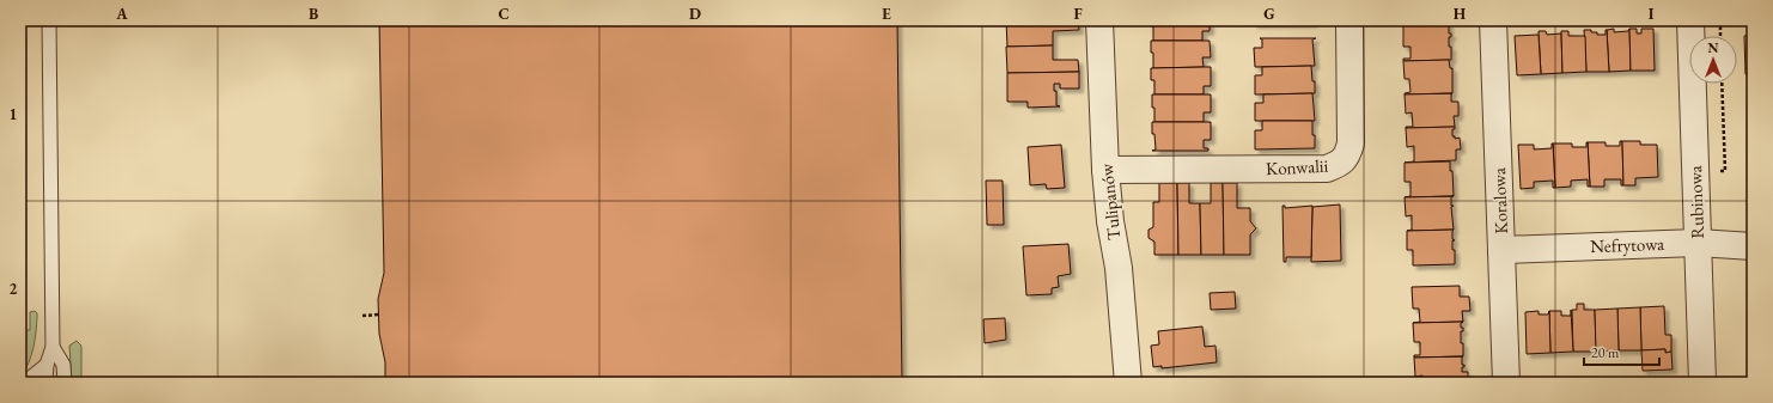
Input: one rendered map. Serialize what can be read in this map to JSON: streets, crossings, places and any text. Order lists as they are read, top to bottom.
{
  "streets": {
    "street": [
      "Konwalii",
      "Koralowa",
      "Tulipanów",
      "Rubinowa",
      "Nefrytowa"
    ]
  },
  "crossings": [
    ["Konwalii", "Tulipanów"],
    ["Koralowa", "Nefrytowa"],
    ["Rubinowa", "Nefrytowa"]
  ],
  "scale_bar": "20 m",
  "north": "top",
  "grid": {
    "columns": [
      "A",
      "B",
      "C",
      "D",
      "E",
      "F",
      "G",
      "H",
      "I"
    ],
    "rows": ["1", "2"]
  }
}
